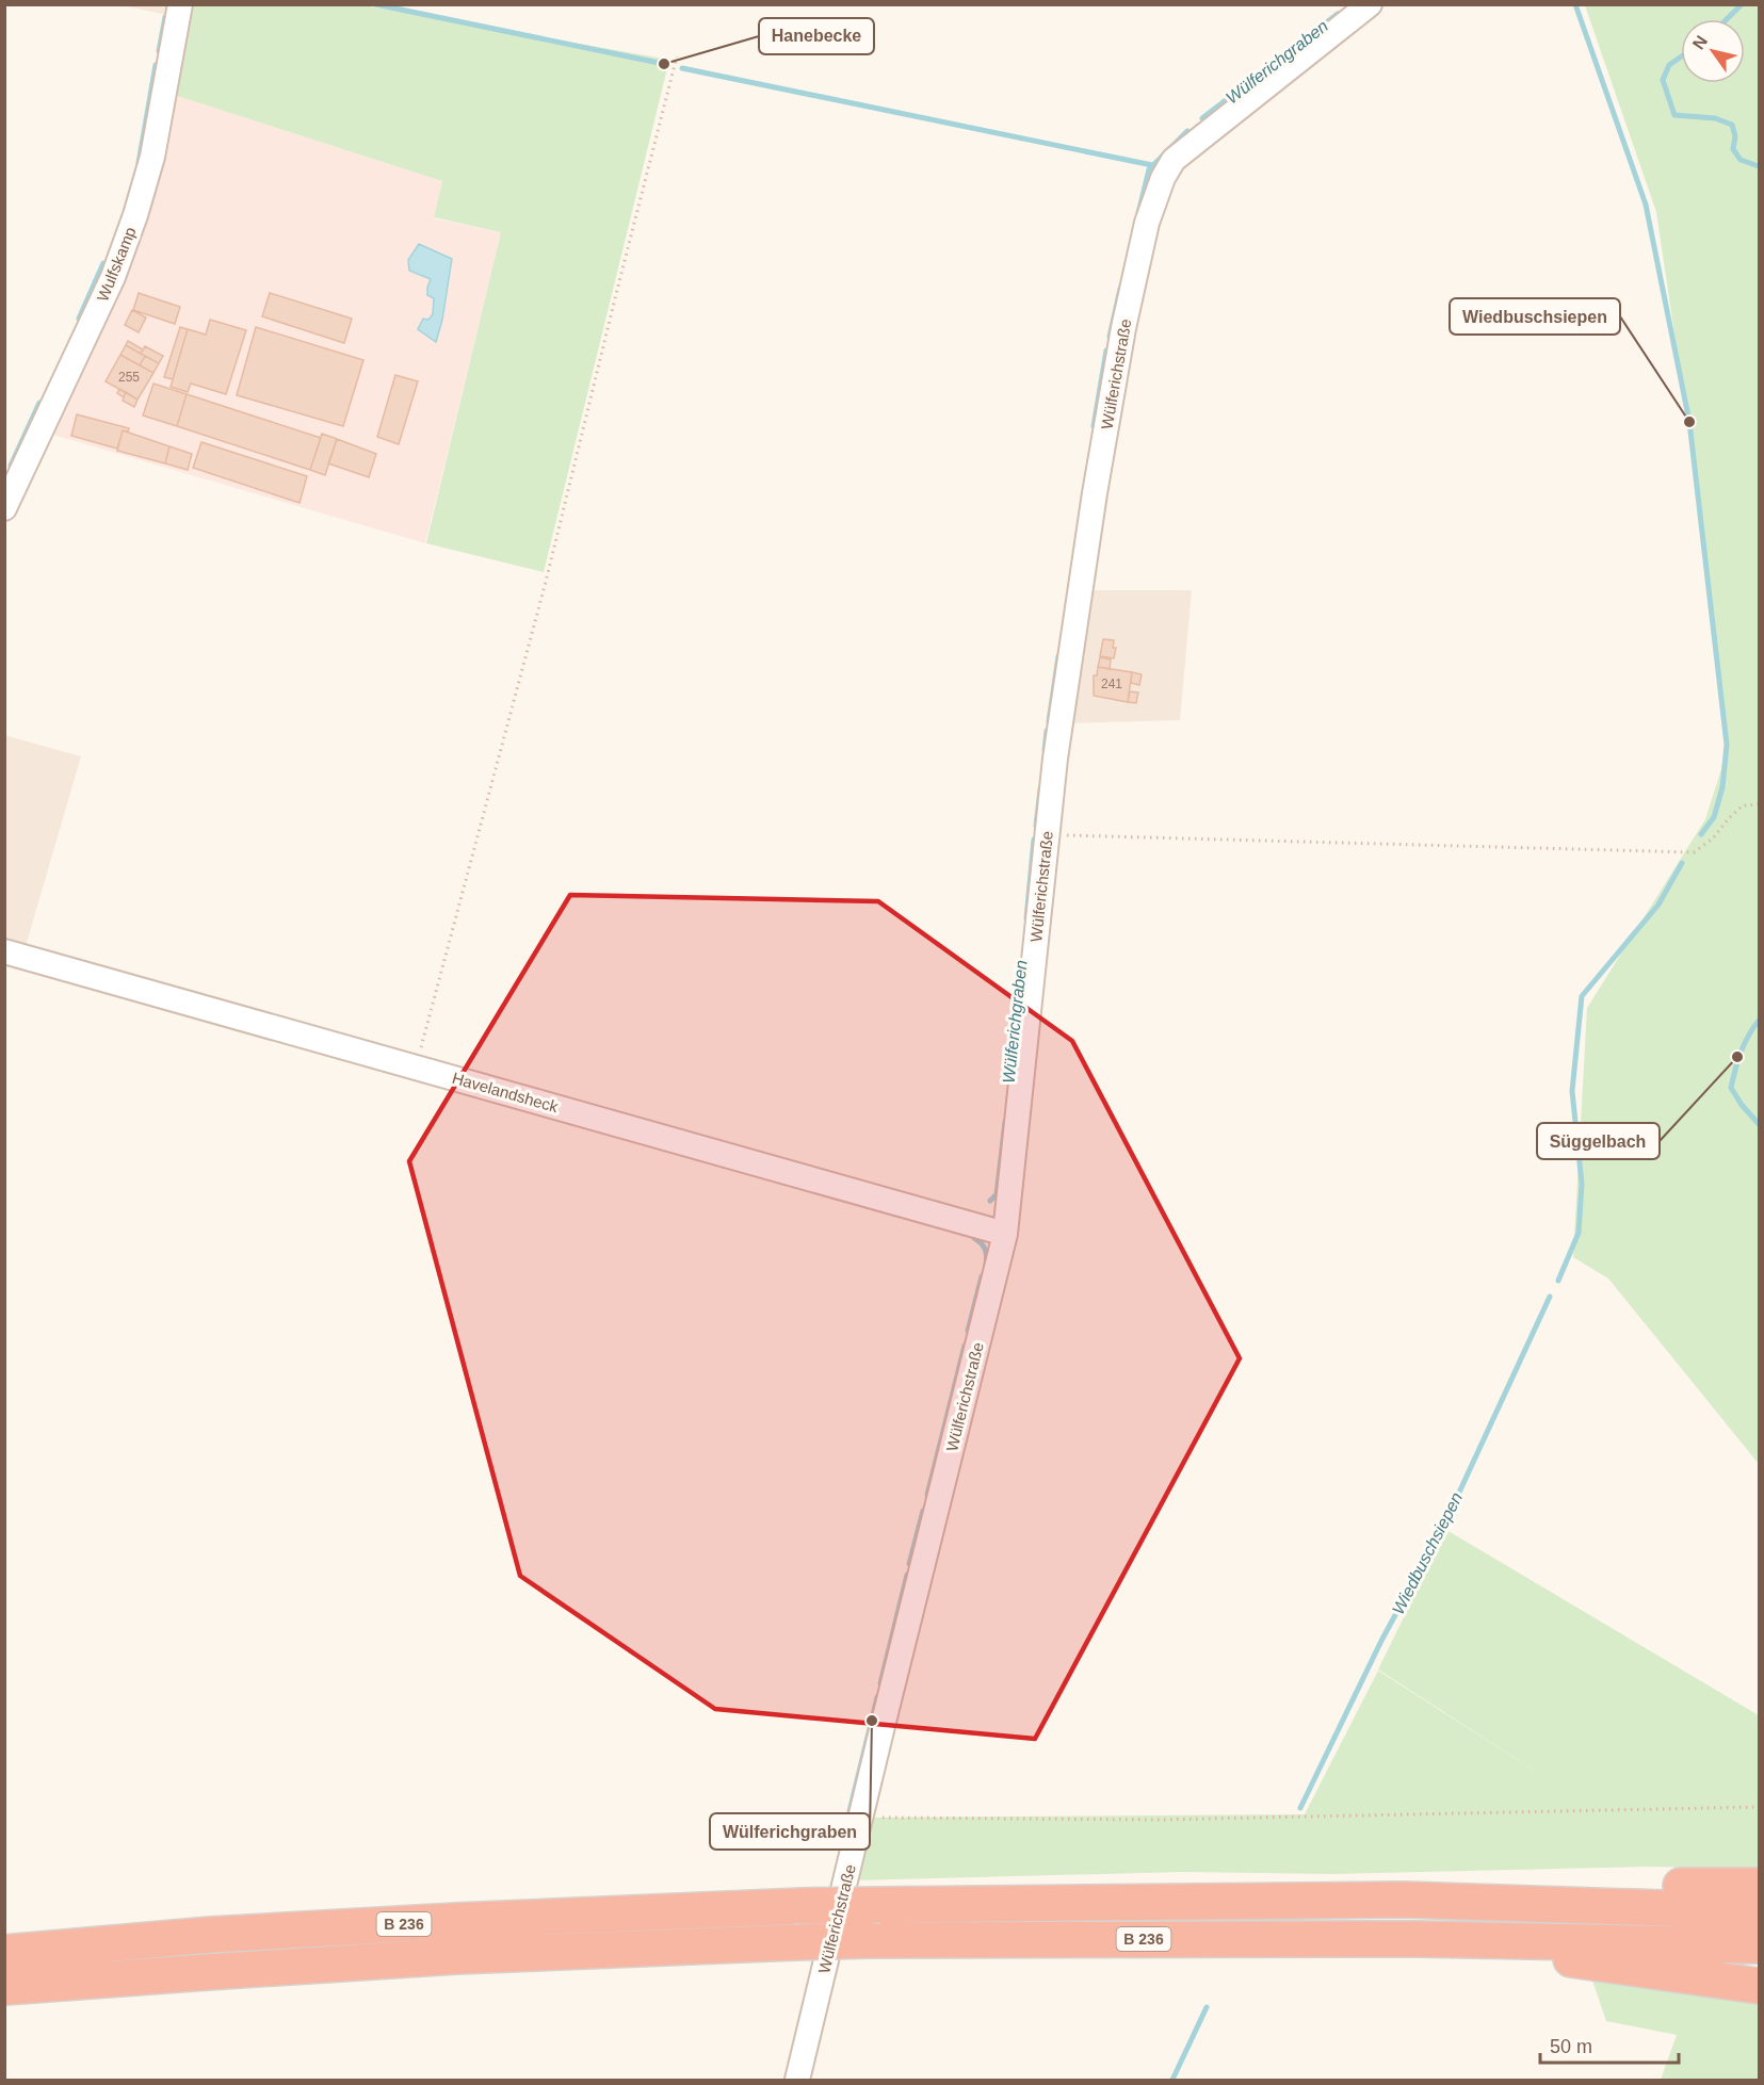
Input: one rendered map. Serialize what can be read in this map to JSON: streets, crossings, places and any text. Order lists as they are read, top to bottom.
{
  "streets": {
    "highway": ["B 236"],
    "street": ["Wulfskamp", "Wülferichstraße", "Havelandsheck"]
  },
  "crossings": [
    ["Wülferichstraße", "Havelandsheck"]
  ],
  "water": ["Wülferichgraben", "Wiedbuschsiepen"],
  "places": [
    "Hanebecke",
    "Wiedbuschsiepen",
    "Süggelbach",
    "Wülferichgraben"
  ],
  "house_numbers": ["255", "241"],
  "scale_bar": "50 m",
  "north": "top left"
}
